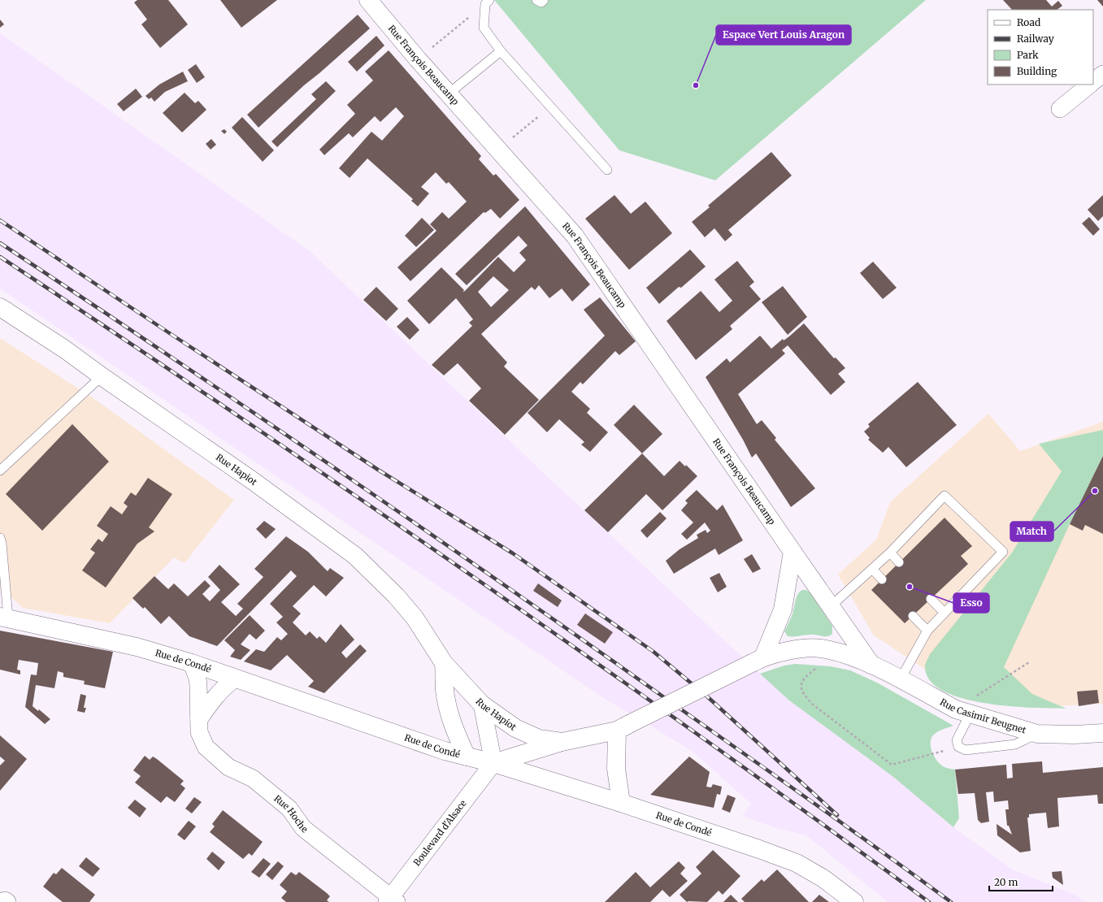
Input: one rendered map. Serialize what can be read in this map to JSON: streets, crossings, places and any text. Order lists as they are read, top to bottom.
{
  "streets": {
    "street": [
      "Rue François Beaucamp",
      "Rue Hapiot",
      "Rue de Condé",
      "Rue Casimir Beugnet",
      "Rue Hoche",
      "Boulevard d'Alsace"
    ]
  },
  "crossings": [
    ["Rue François Beaucamp", "Rue Casimir Beugnet"],
    ["Rue de Condé", "Rue Hoche"],
    ["Rue de Condé", "Boulevard d'Alsace"],
    ["Rue Hoche", "Boulevard d'Alsace"]
  ],
  "places": ["Espace Vert Louis Aragon", "Match", "Esso"],
  "legend": [
    "Road",
    "Railway",
    "Park",
    "Building"
  ],
  "scale_bar": "20 m"
}
